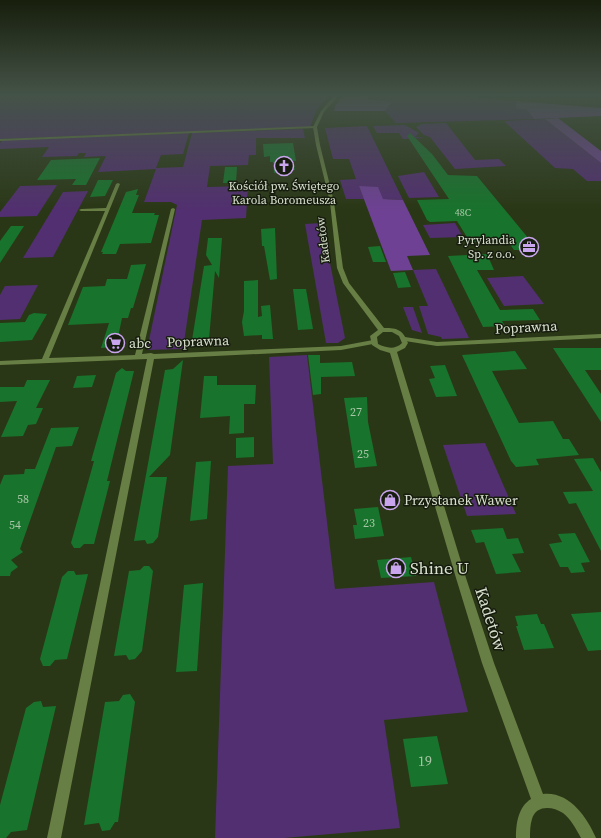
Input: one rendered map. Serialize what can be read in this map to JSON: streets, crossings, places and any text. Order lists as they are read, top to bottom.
{
  "streets": {
    "street": ["Kadetów", "Poprawna"]
  },
  "crossings": [
    ["Kadetów", "Poprawna"]
  ],
  "places": {
    "church": ["Kościół pw. Świętego Karola Boromeusza"],
    "office": ["Pyrylandia Sp. z o.o."],
    "supermarket": ["abc"],
    "shop": ["Przystanek Wawer", "Shine U"]
  },
  "house_numbers": [
    "48C",
    "27",
    "25",
    "58",
    "23",
    "54",
    "19"
  ]
}
